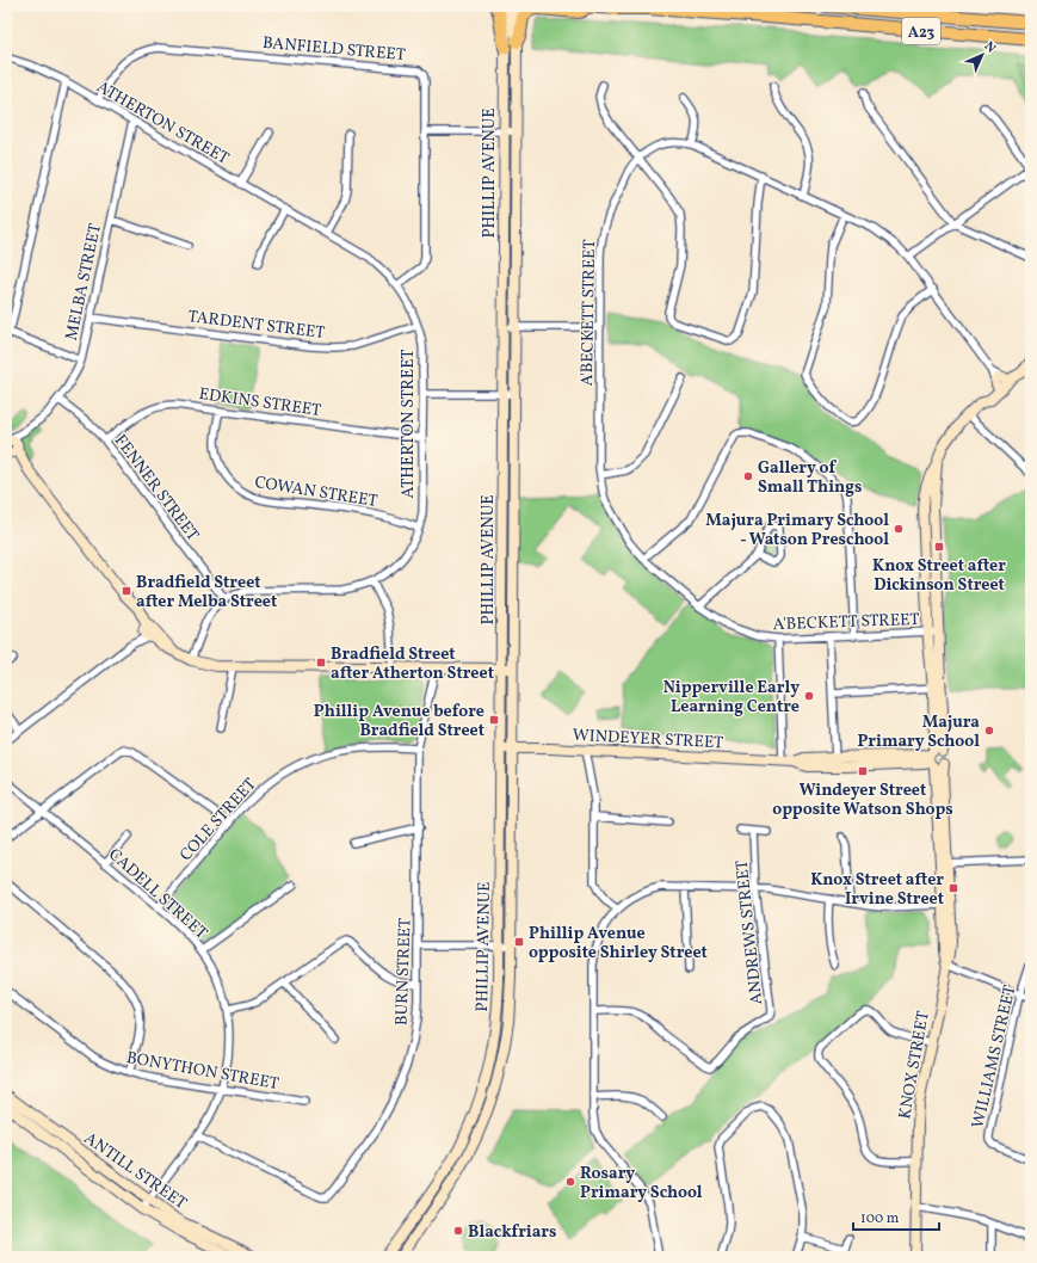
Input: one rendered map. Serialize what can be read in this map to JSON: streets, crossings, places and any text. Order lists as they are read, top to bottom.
{
  "streets": {
    "highway": ["A23"],
    "main road": [
      "PHILLIP AVENUE",
      "WINDEYER STREET",
      "KNOX STREET",
      "ANTILL STREET"
    ],
    "street": [
      "BANFIELD STREET",
      "ATHERTON STREET",
      "MELBA STREET",
      "A'BECKETT STREET",
      "TARDENT STREET",
      "EDKINS STREET",
      "FENNER STREET",
      "COWAN STREET",
      "COLE STREET",
      "CADELL STREET",
      "ANDREWS STREET",
      "BURN STREET",
      "WILLIAMS STREET",
      "BONYTHON STREET"
    ]
  },
  "crossings": [
    ["BANFIELD STREET", "ATHERTON STREET"],
    ["ATHERTON STREET", "MELBA STREET"],
    ["ATHERTON STREET", "TARDENT STREET"],
    ["ATHERTON STREET", "EDKINS STREET"],
    ["ATHERTON STREET", "FENNER STREET"],
    ["ATHERTON STREET", "COWAN STREET"],
    ["PHILLIP AVENUE", "WINDEYER STREET"],
    ["MELBA STREET", "TARDENT STREET"],
    ["MELBA STREET", "FENNER STREET"],
    ["A'BECKETT STREET", "KNOX STREET"],
    ["EDKINS STREET", "FENNER STREET"],
    ["EDKINS STREET", "COWAN STREET"],
    ["WINDEYER STREET", "KNOX STREET"],
    ["COLE STREET", "CADELL STREET"],
    ["COLE STREET", "BURN STREET"],
    ["CADELL STREET", "BURN STREET"],
    ["CADELL STREET", "BONYTHON STREET"],
    ["CADELL STREET", "ANTILL STREET"]
  ],
  "places": {
    "other": [
      "Gallery of Small Things",
      "Majura Primary School - Watson Preschool",
      "Nipperville Early Learning Centre",
      "Majura Primary School",
      "Rosary Primary School",
      "Blackfriars"
    ],
    "transit": [
      "Knox Street after Dickinson Street",
      "Bradfield Street after Melba Street",
      "Bradfield Street after Atherton Street",
      "Phillip Avenue before Bradfield Street",
      "Windeyer Street opposite Watson Shops",
      "Knox Street after Irvine Street",
      "Phillip Avenue opposite Shirley Street"
    ]
  },
  "scale_bar": "100 m",
  "north": "top right"
}
